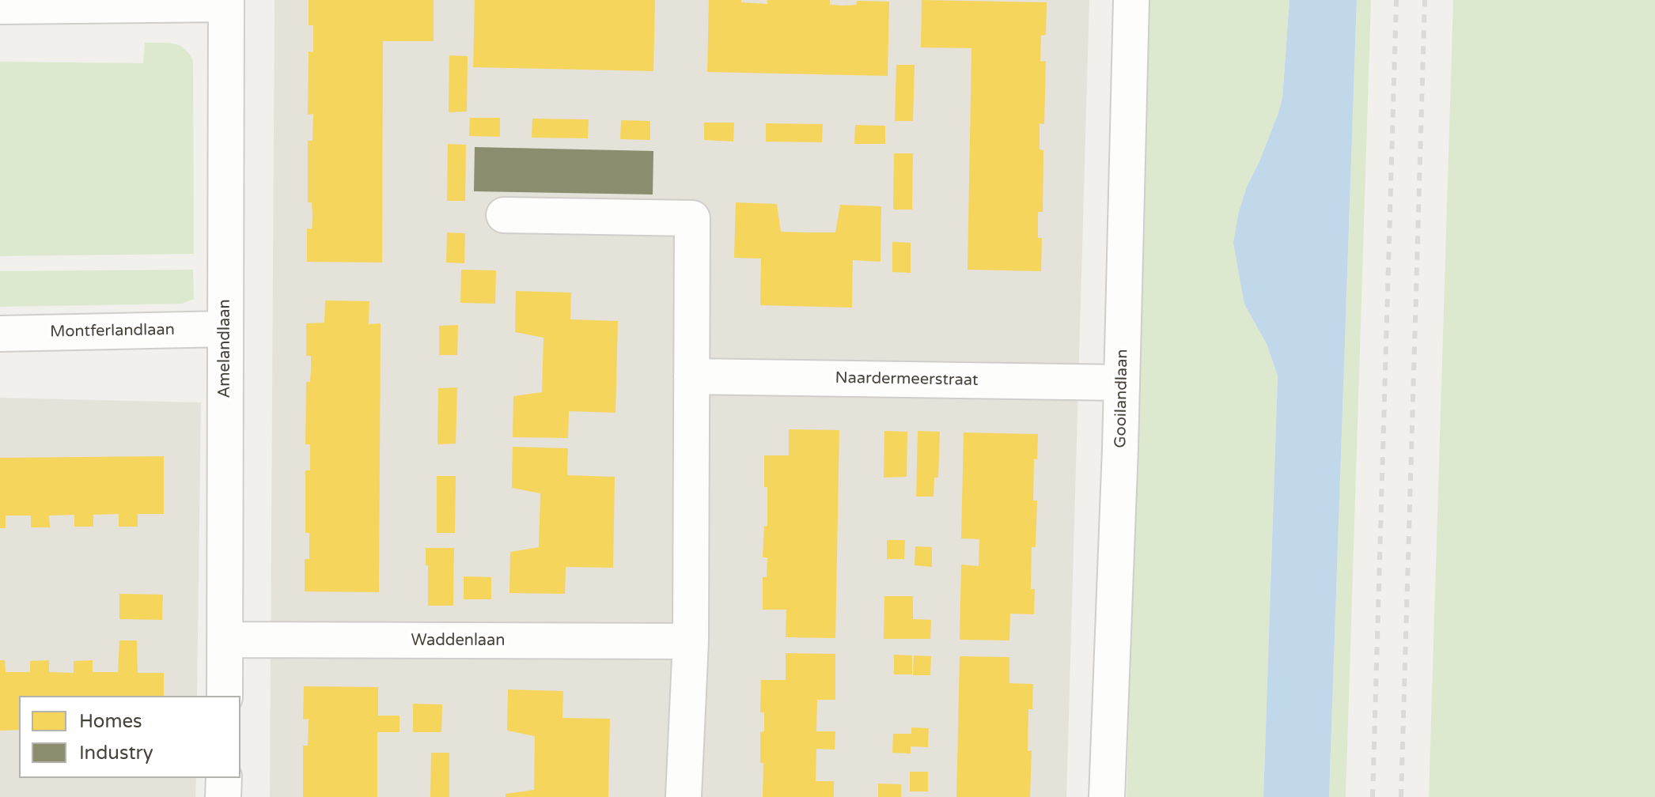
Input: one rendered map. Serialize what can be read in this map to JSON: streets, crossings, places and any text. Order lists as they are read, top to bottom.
{
  "streets": {
    "street": [
      "Montferlandlaan",
      "Amelandlaan",
      "Naardermeerstraat",
      "Gooilandlaan",
      "Waddenlaan"
    ]
  },
  "crossings": [
    ["Montferlandlaan", "Amelandlaan"],
    ["Amelandlaan", "Waddenlaan"],
    ["Naardermeerstraat", "Gooilandlaan"]
  ],
  "legend": ["Homes", "Industry"]
}
